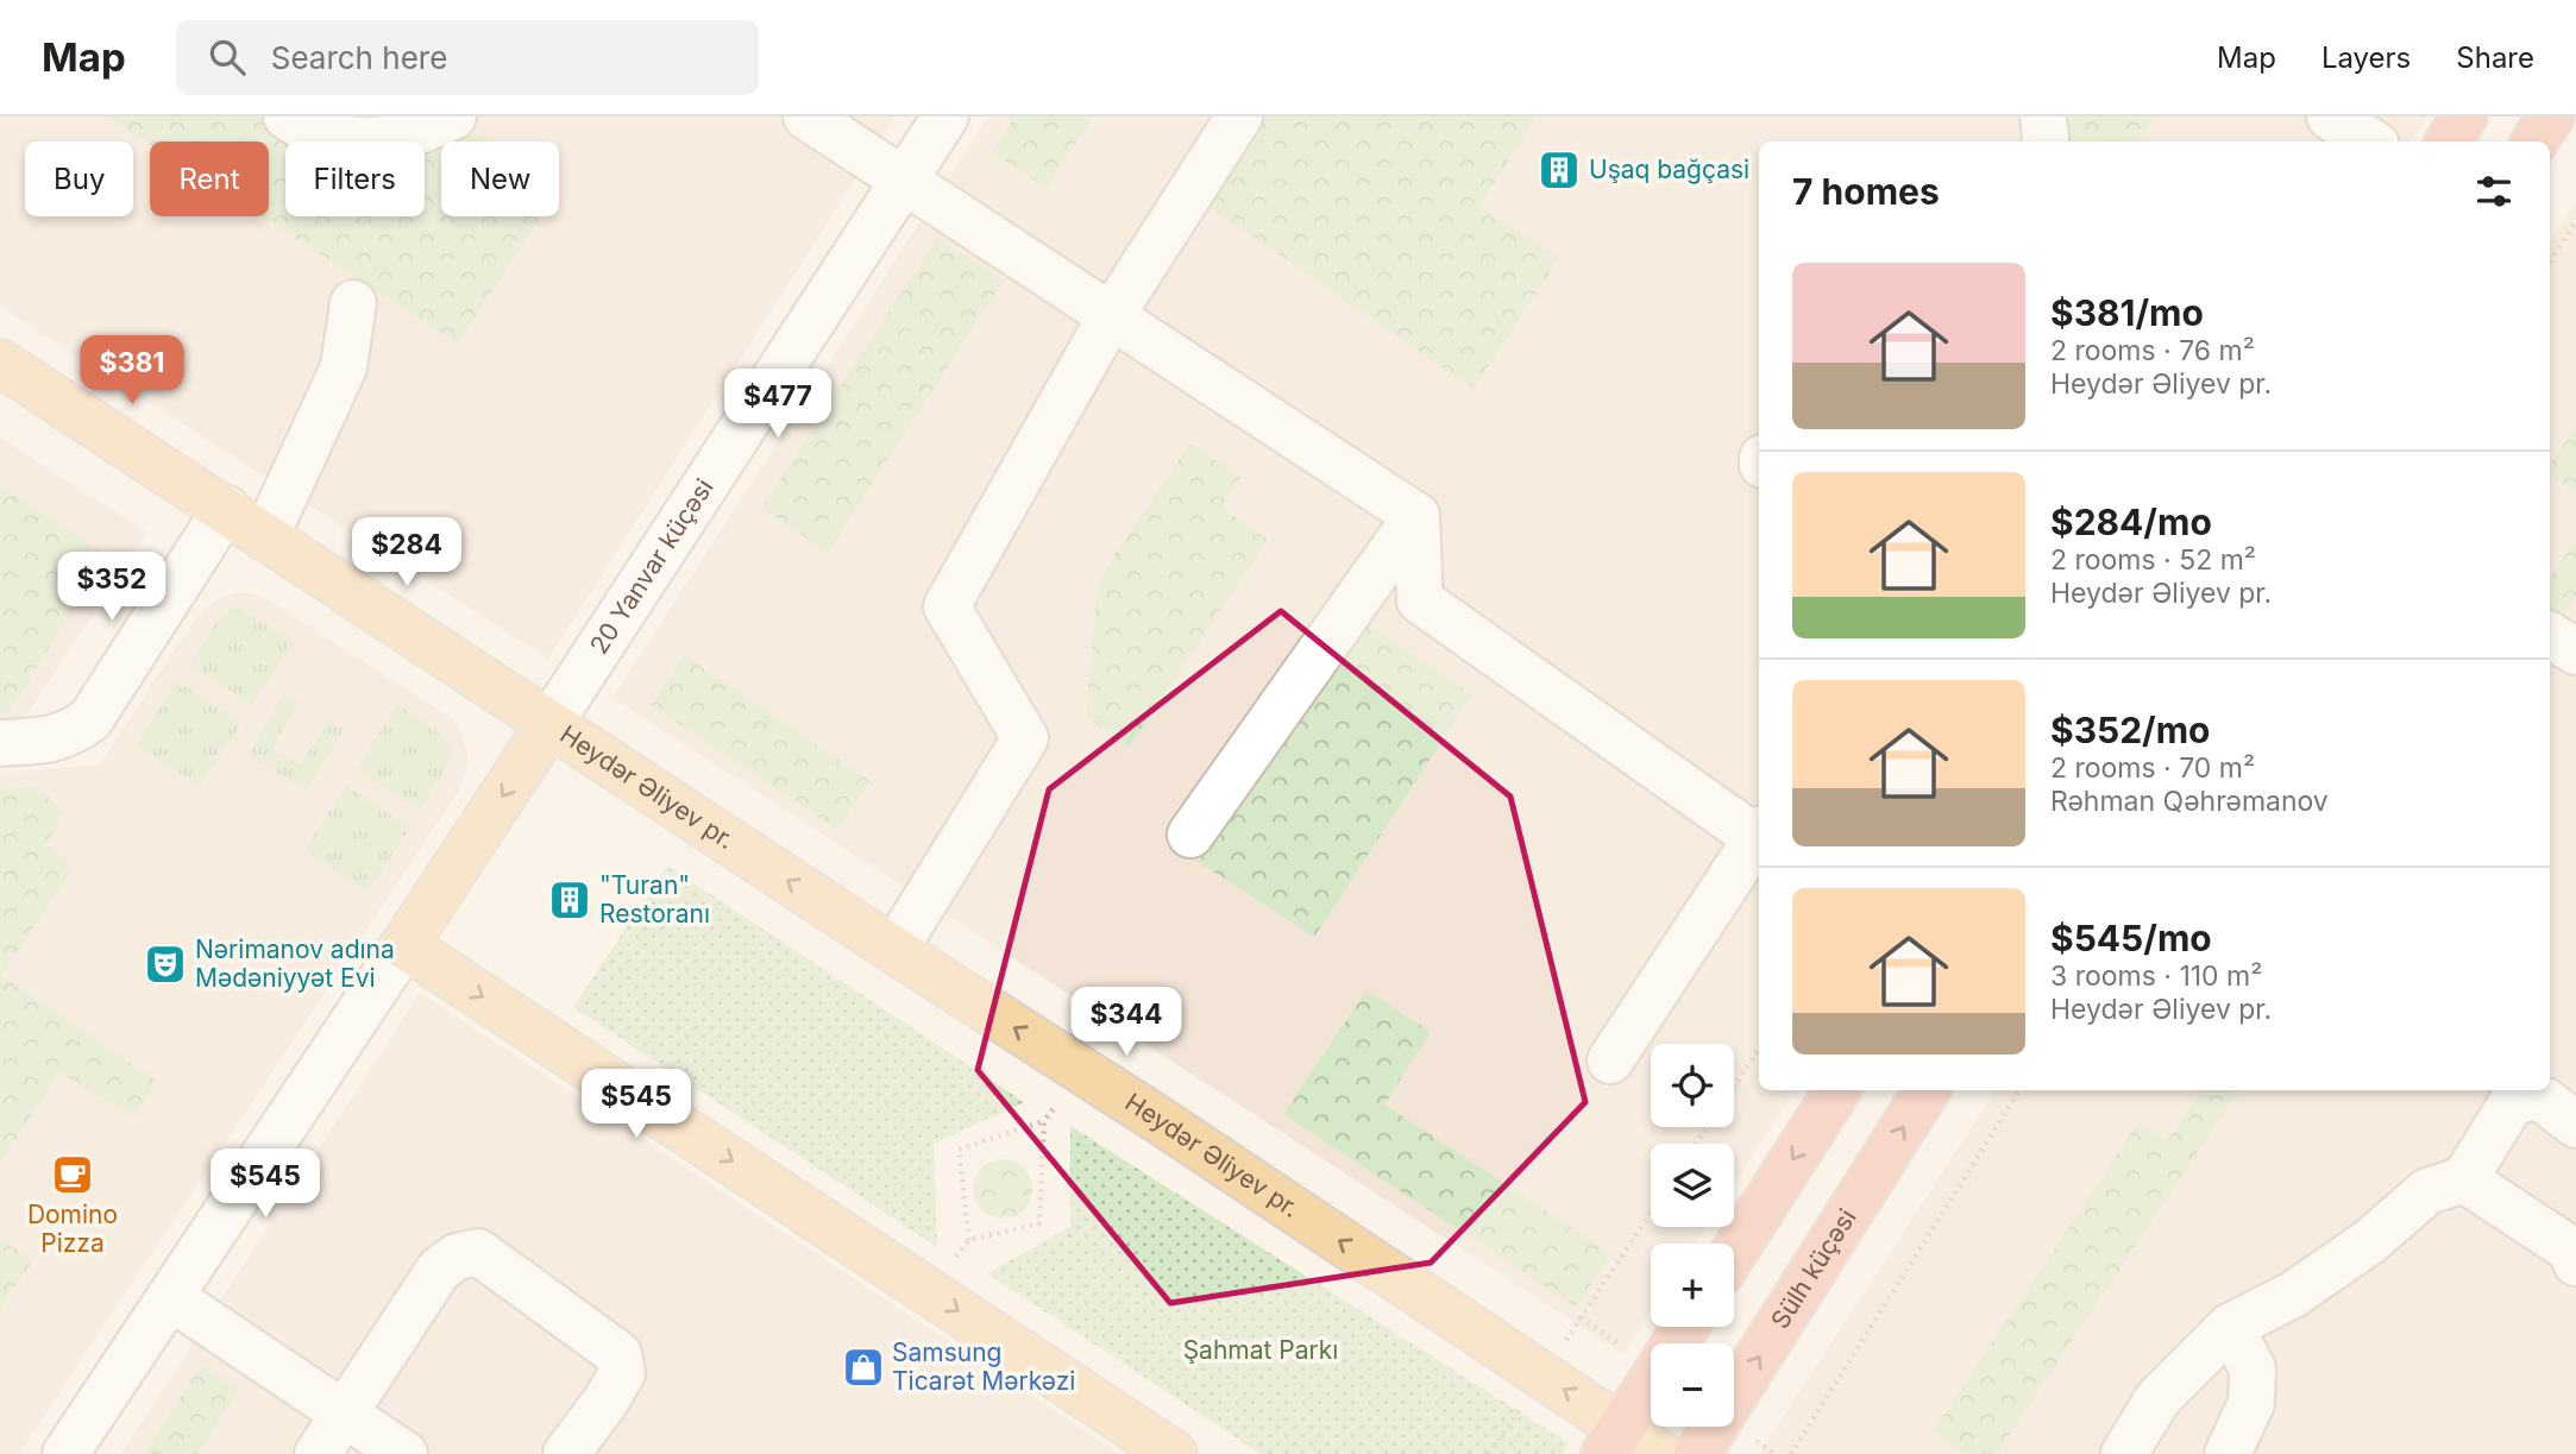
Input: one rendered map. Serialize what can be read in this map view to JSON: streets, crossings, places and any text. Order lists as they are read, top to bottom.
{
  "streets": {
    "highway": ["Sülh küçəsi"],
    "main road": ["Heydər Əliyev pr."],
    "street": ["20 Yanvar küçəsi"]
  },
  "crossings": [
    ["20 Yanvar küçəsi", "Heydər Əliyev pr."]
  ],
  "parks": ["Şahmat Parkı"],
  "places": {
    "building": ["Uşaq bağçasi", "\"Turan\" Restoranı"],
    "theatre": ["Nərimanov adına Mədəniyyət Evi"],
    "cafe": ["Domino Pizza"],
    "shop": ["Samsung Ticarət Mərkəzi"]
  },
  "page": {
    "header": "Map",
    "search": "Search here",
    "nav": ["Map", "Layers", "Share"],
    "chip": [
      "Buy",
      "Rent",
      "Filters",
      "New"
    ],
    "heading": "7 homes",
    "list": [
      {
        "name": "$381/mo",
        "note": "2 rooms · 76 m² · Heydər Əliyev pr."
      },
      {
        "name": "$284/mo",
        "note": "2 rooms · 52 m² · Heydər Əliyev pr."
      },
      {
        "name": "$352/mo",
        "note": "2 rooms · 70 m² · Rəhman Qəhrəmanov"
      },
      {
        "name": "$545/mo",
        "note": "3 rooms · 110 m² · Heydər Əliyev pr."
      }
    ],
    "price": [
      "$381",
      "$477",
      "$284",
      "$352",
      "$344",
      "$545",
      "$545"
    ],
    "map_buttons": ["+", "−"]
  }
}
